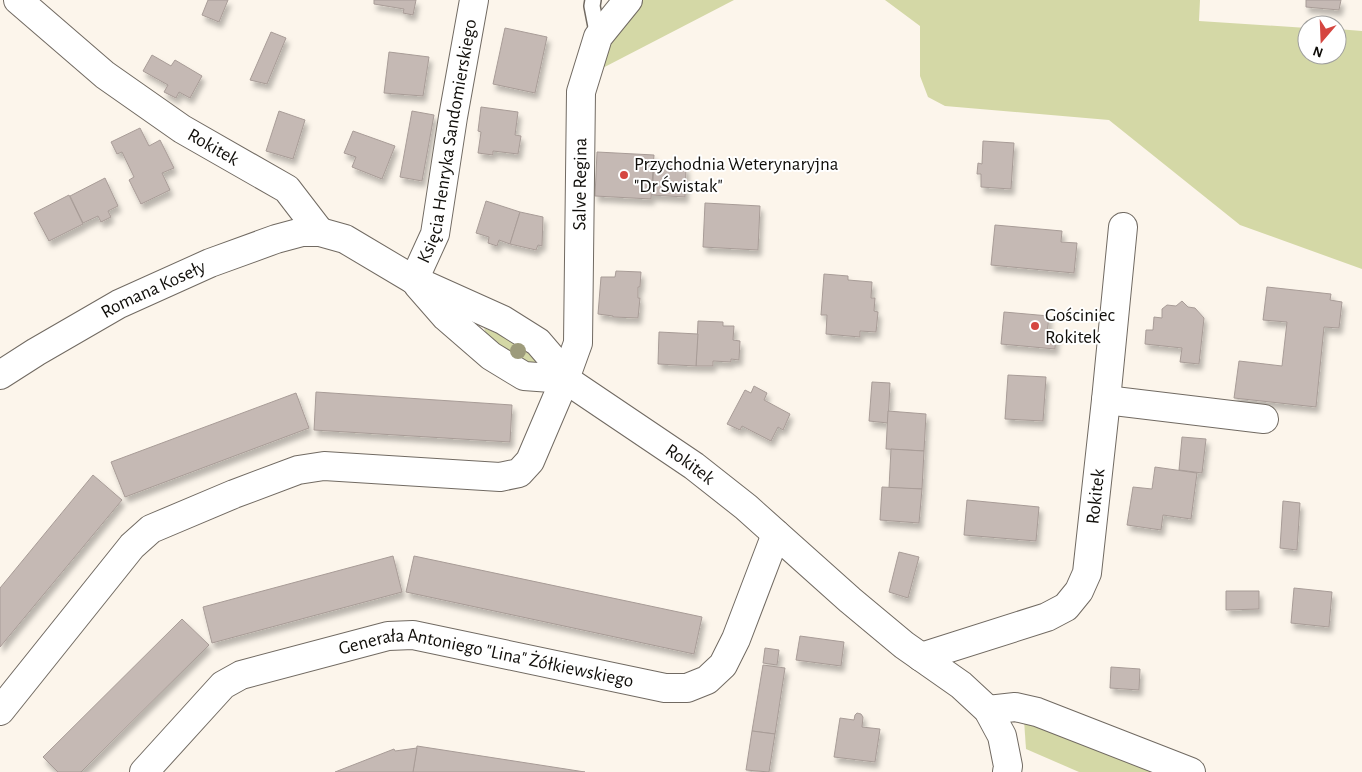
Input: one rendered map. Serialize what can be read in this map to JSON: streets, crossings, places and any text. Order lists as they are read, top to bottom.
{
  "streets": {
    "street": [
      "Księcia Henryka Sandomierskiego",
      "Rokitek",
      "Salve Regina",
      "Romana Koseły",
      "Generała Antoniego \"Lina\" Żółkiewskiego"
    ]
  },
  "crossings": [
    ["Księcia Henryka Sandomierskiego", "Rokitek"],
    ["Rokitek", "Salve Regina"],
    ["Rokitek", "Romana Koseły"],
    ["Rokitek", "Generała Antoniego \"Lina\" Żółkiewskiego"]
  ],
  "places": ["Przychodnia Weterynaryjna \"Dr Świstak\"", "Gościniec Rokitek"],
  "north": "bottom"
}
